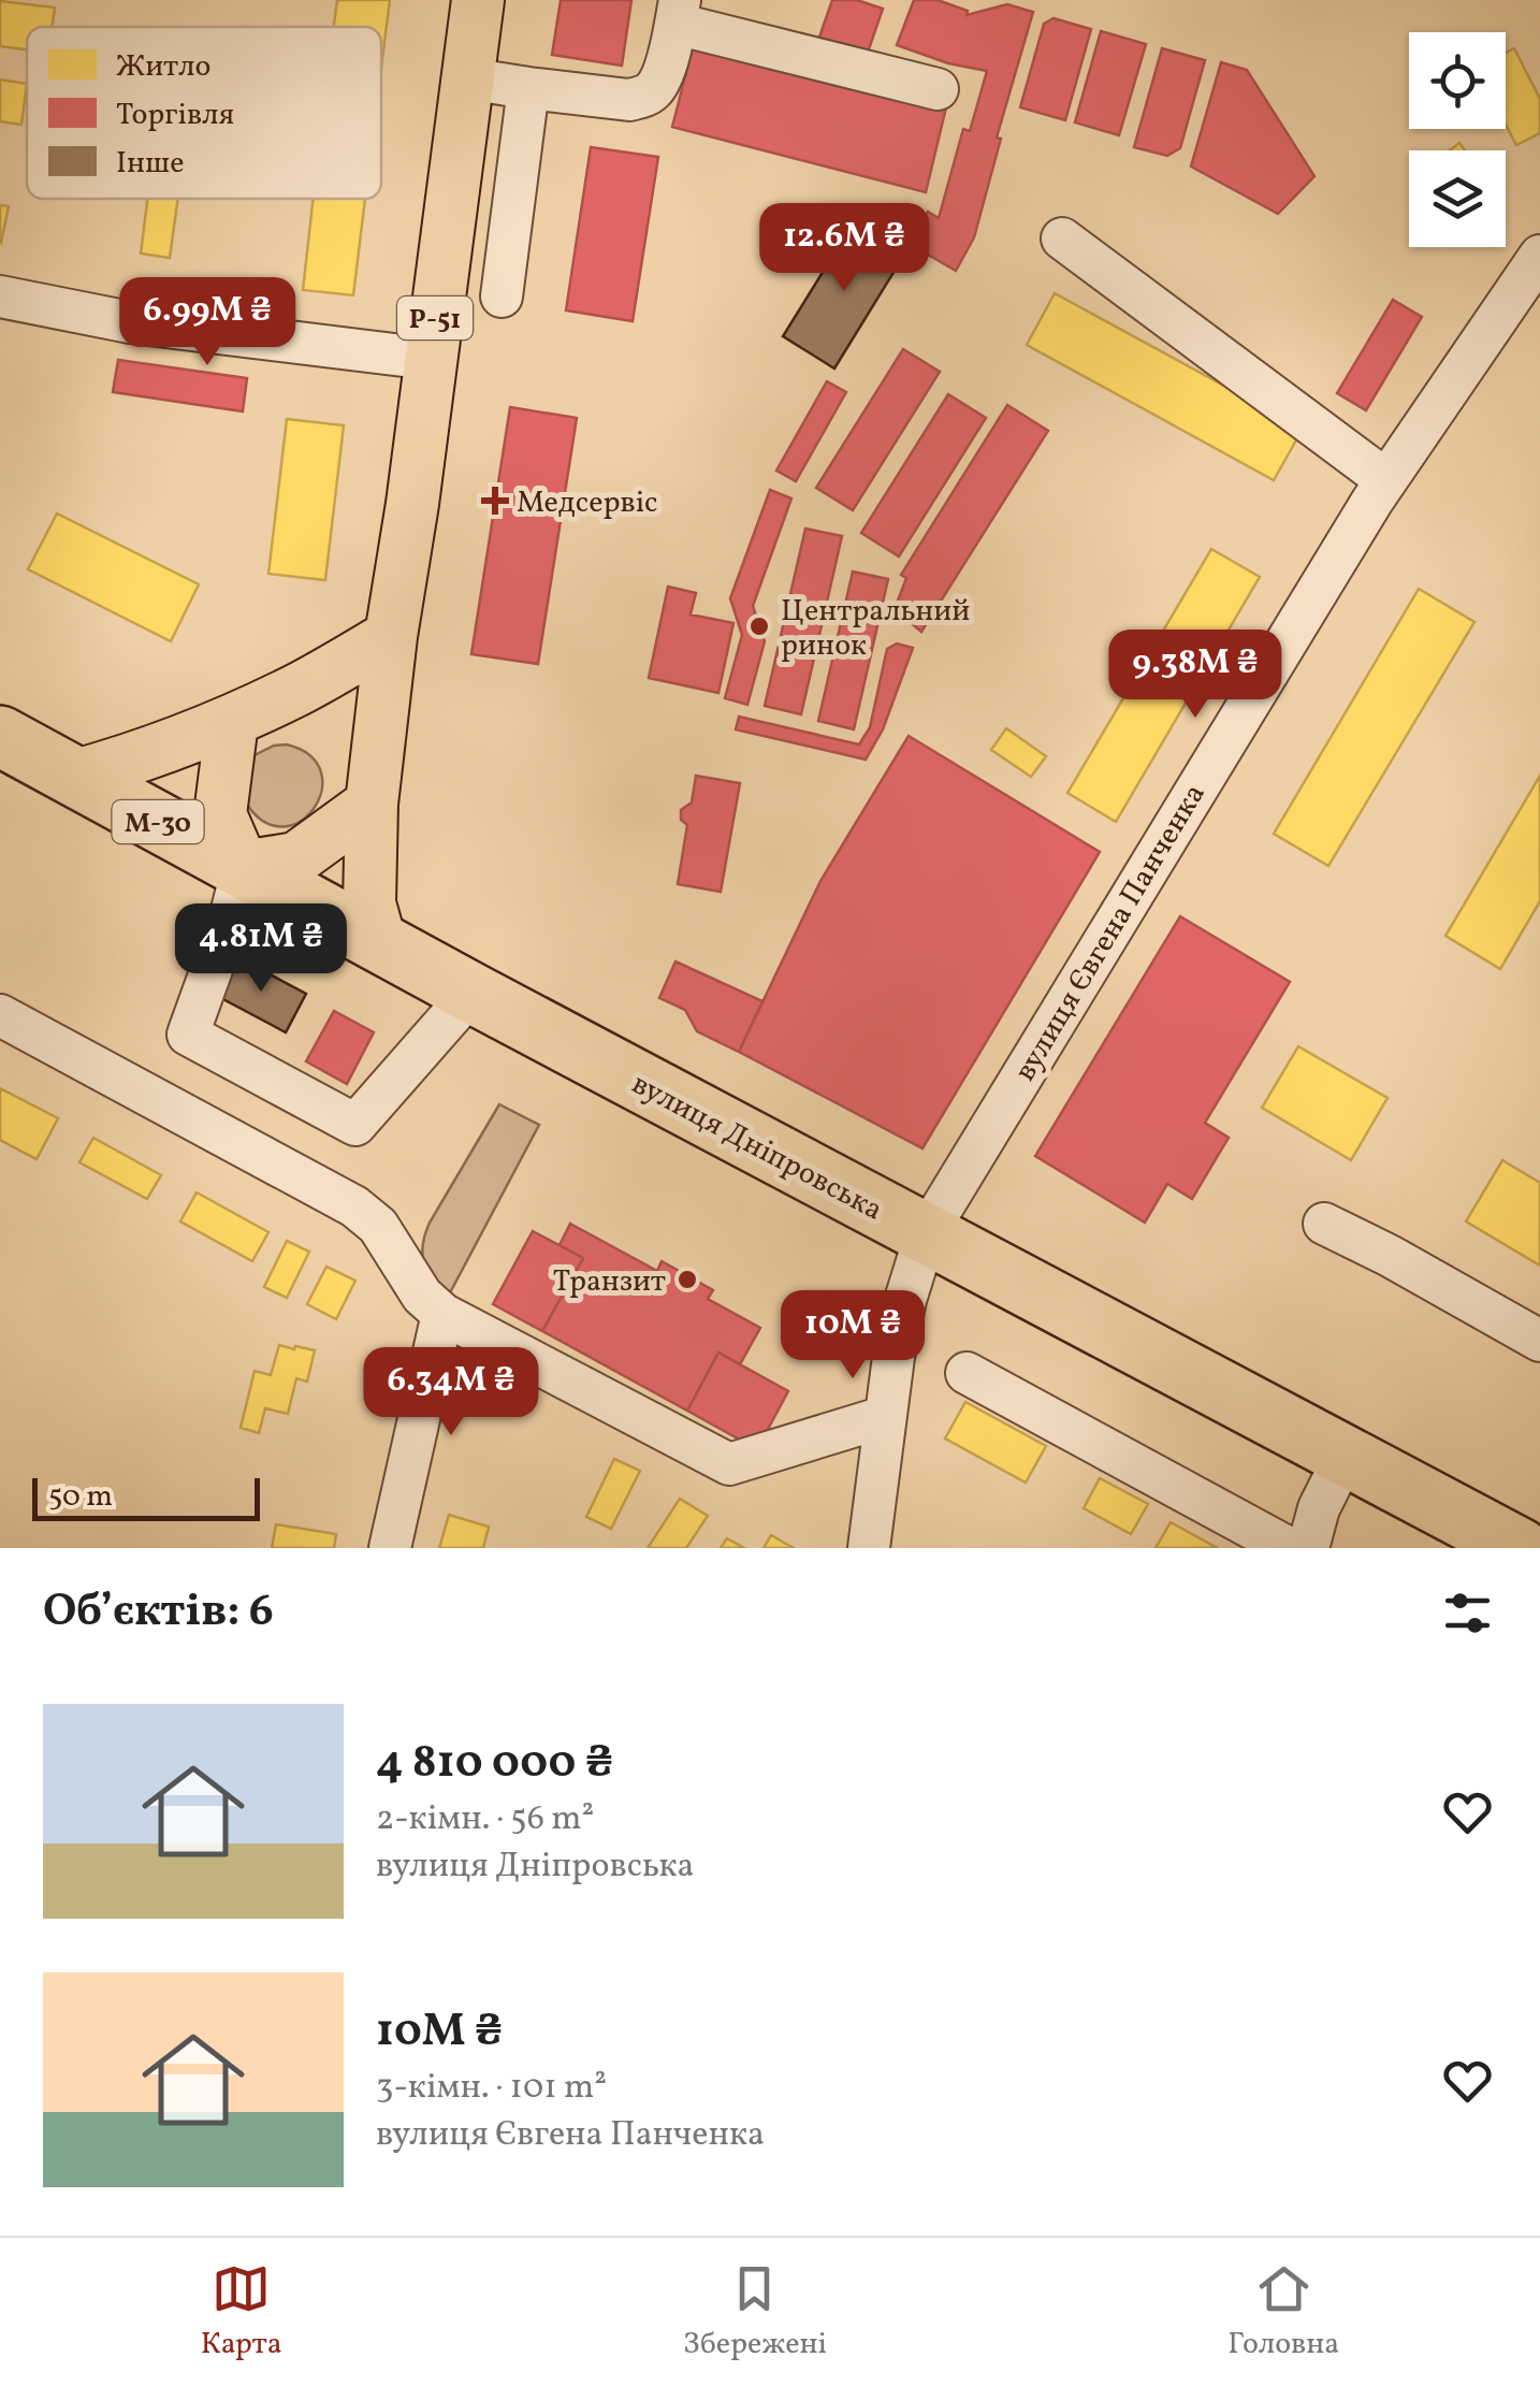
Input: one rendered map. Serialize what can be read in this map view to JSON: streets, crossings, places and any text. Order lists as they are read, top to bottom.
{
  "streets": {
    "highway": ["М-30", "вулиця Дніпровська"],
    "main road": ["Р-51"],
    "street": ["вулиця Євгена Панченка"]
  },
  "crossings": [
    ["Р-51", "вулиця Дніпровська"],
    ["вулиця Євгена Панченка", "вулиця Дніпровська"]
  ],
  "places": {
    "health": ["Медсервіс"],
    "other": ["Центральний ринок", "Транзит"]
  },
  "legend": ["Житло", "Торгівля", "Інше"],
  "scale_bar": "50 m",
  "page": {
    "price": [
      "12.6M ₴",
      "6.99M ₴",
      "9.38M ₴",
      "4.81M ₴",
      "10M ₴",
      "6.34M ₴"
    ],
    "scale": "50 m",
    "heading": "Об’єктів: 6",
    "list": [
      {
        "name": "4 810 000 ₴",
        "note": "2-кімн. · 56 m² · вулиця Дніпровська"
      },
      {
        "name": "10M ₴",
        "note": "3-кімн. · 101 m² · вулиця Євгена Панченка"
      }
    ],
    "tabs": ["Карта", "Збережені", "Головна"]
  }
}
